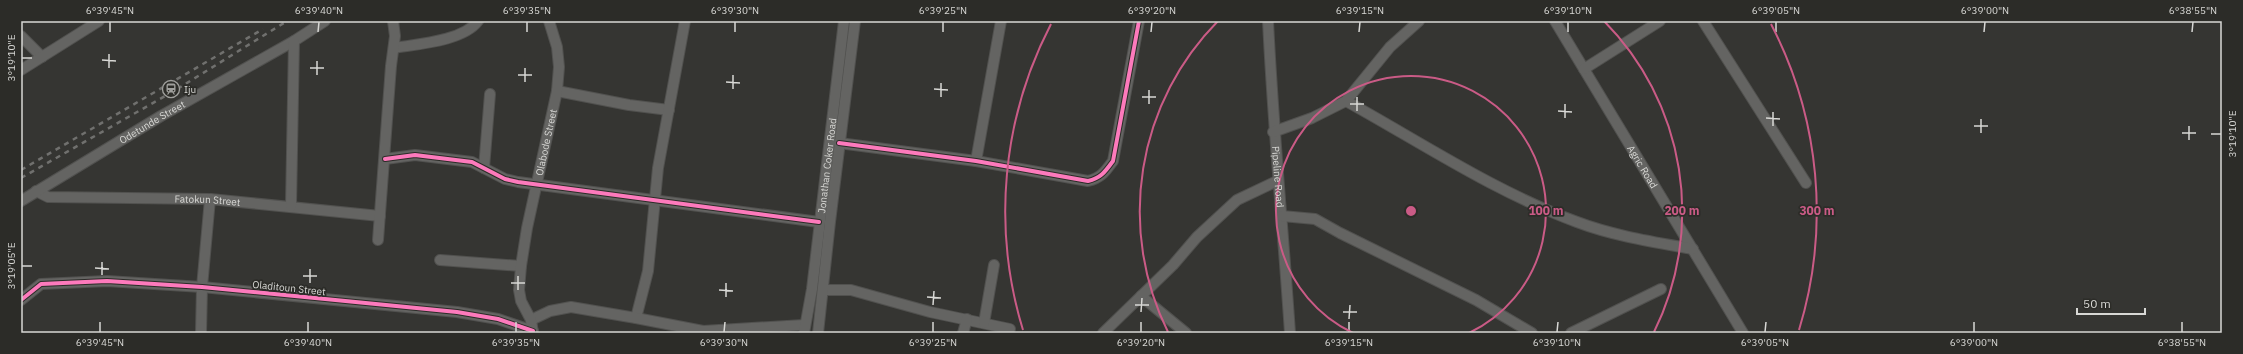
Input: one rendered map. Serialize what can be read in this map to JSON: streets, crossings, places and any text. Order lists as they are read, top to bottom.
{
  "streets": {
    "street": [
      "Odetunde Street",
      "Olabode Street",
      "Jonathan Coker Road",
      "Agric Road",
      "Pipeline Road",
      "Fatokun Street",
      "Oladitoun Street"
    ]
  },
  "crossings": [
    ["Odetunde Street", "Fatokun Street"],
    ["Olabode Street", "Oladitoun Street"]
  ],
  "places": {
    "station": ["Iju"]
  },
  "scale_bar": "50 m",
  "coordinates": [
    "6°39'45\"N",
    "6°39'40\"N",
    "6°39'35\"N",
    "6°39'30\"N",
    "6°39'25\"N",
    "6°39'20\"N",
    "6°39'15\"N",
    "6°39'10\"N",
    "6°39'05\"N",
    "6°39'00\"N",
    "6°38'55\"N",
    "3°19'10\"E",
    "3°19'05\"E"
  ],
  "rings": ["100 m", "200 m", "300 m"]
}
